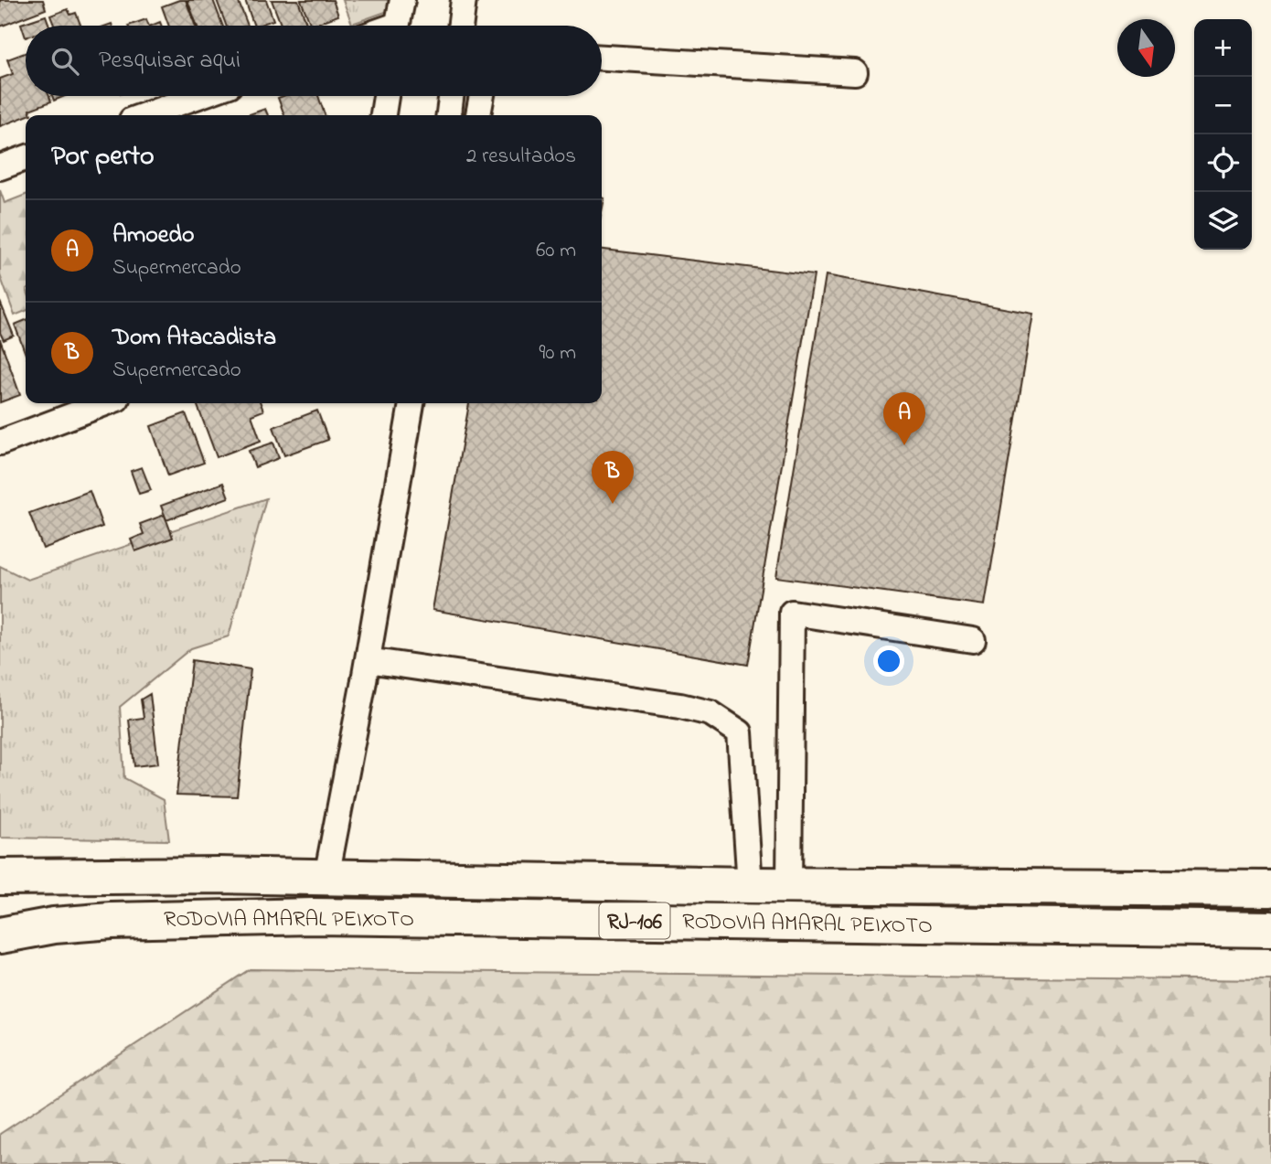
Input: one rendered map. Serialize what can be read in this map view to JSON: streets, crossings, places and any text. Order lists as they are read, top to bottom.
{
  "streets": {
    "highway": ["RODOVIA AMARAL PEIXOTO", "RJ-106"]
  },
  "north": "bottom",
  "page": {
    "map_buttons": ["+", "−"],
    "search": "Pesquisar aqui",
    "heading": ["Por perto", "2 resultados"],
    "list": [
      {
        "mark": "A",
        "name": "Amoedo",
        "note": "Supermercado",
        "value": "60 m"
      },
      {
        "mark": "B",
        "name": "Dom Atacadista",
        "note": "Supermercado",
        "value": "90 m"
      }
    ],
    "pins": ["A", "B"]
  }
}
